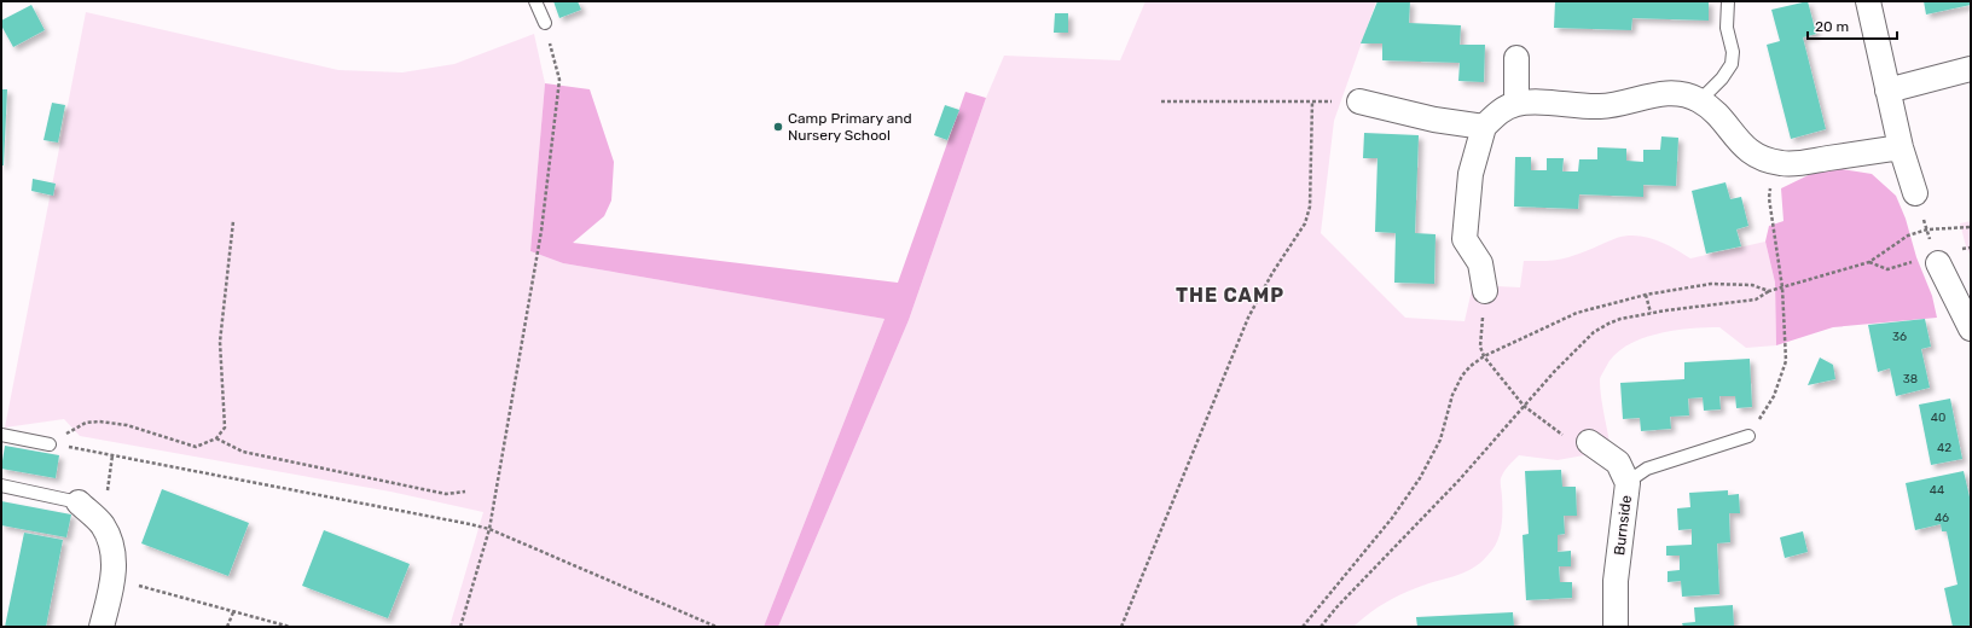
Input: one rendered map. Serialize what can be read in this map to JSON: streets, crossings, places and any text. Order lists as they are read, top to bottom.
{
  "streets": {
    "street": ["Burnside"]
  },
  "districts": ["THE CAMP"],
  "places": ["Camp Primary and Nursery School"],
  "house_numbers": [
    "36",
    "38",
    "40",
    "42",
    "44",
    "46"
  ],
  "scale_bar": "20 m"
}
